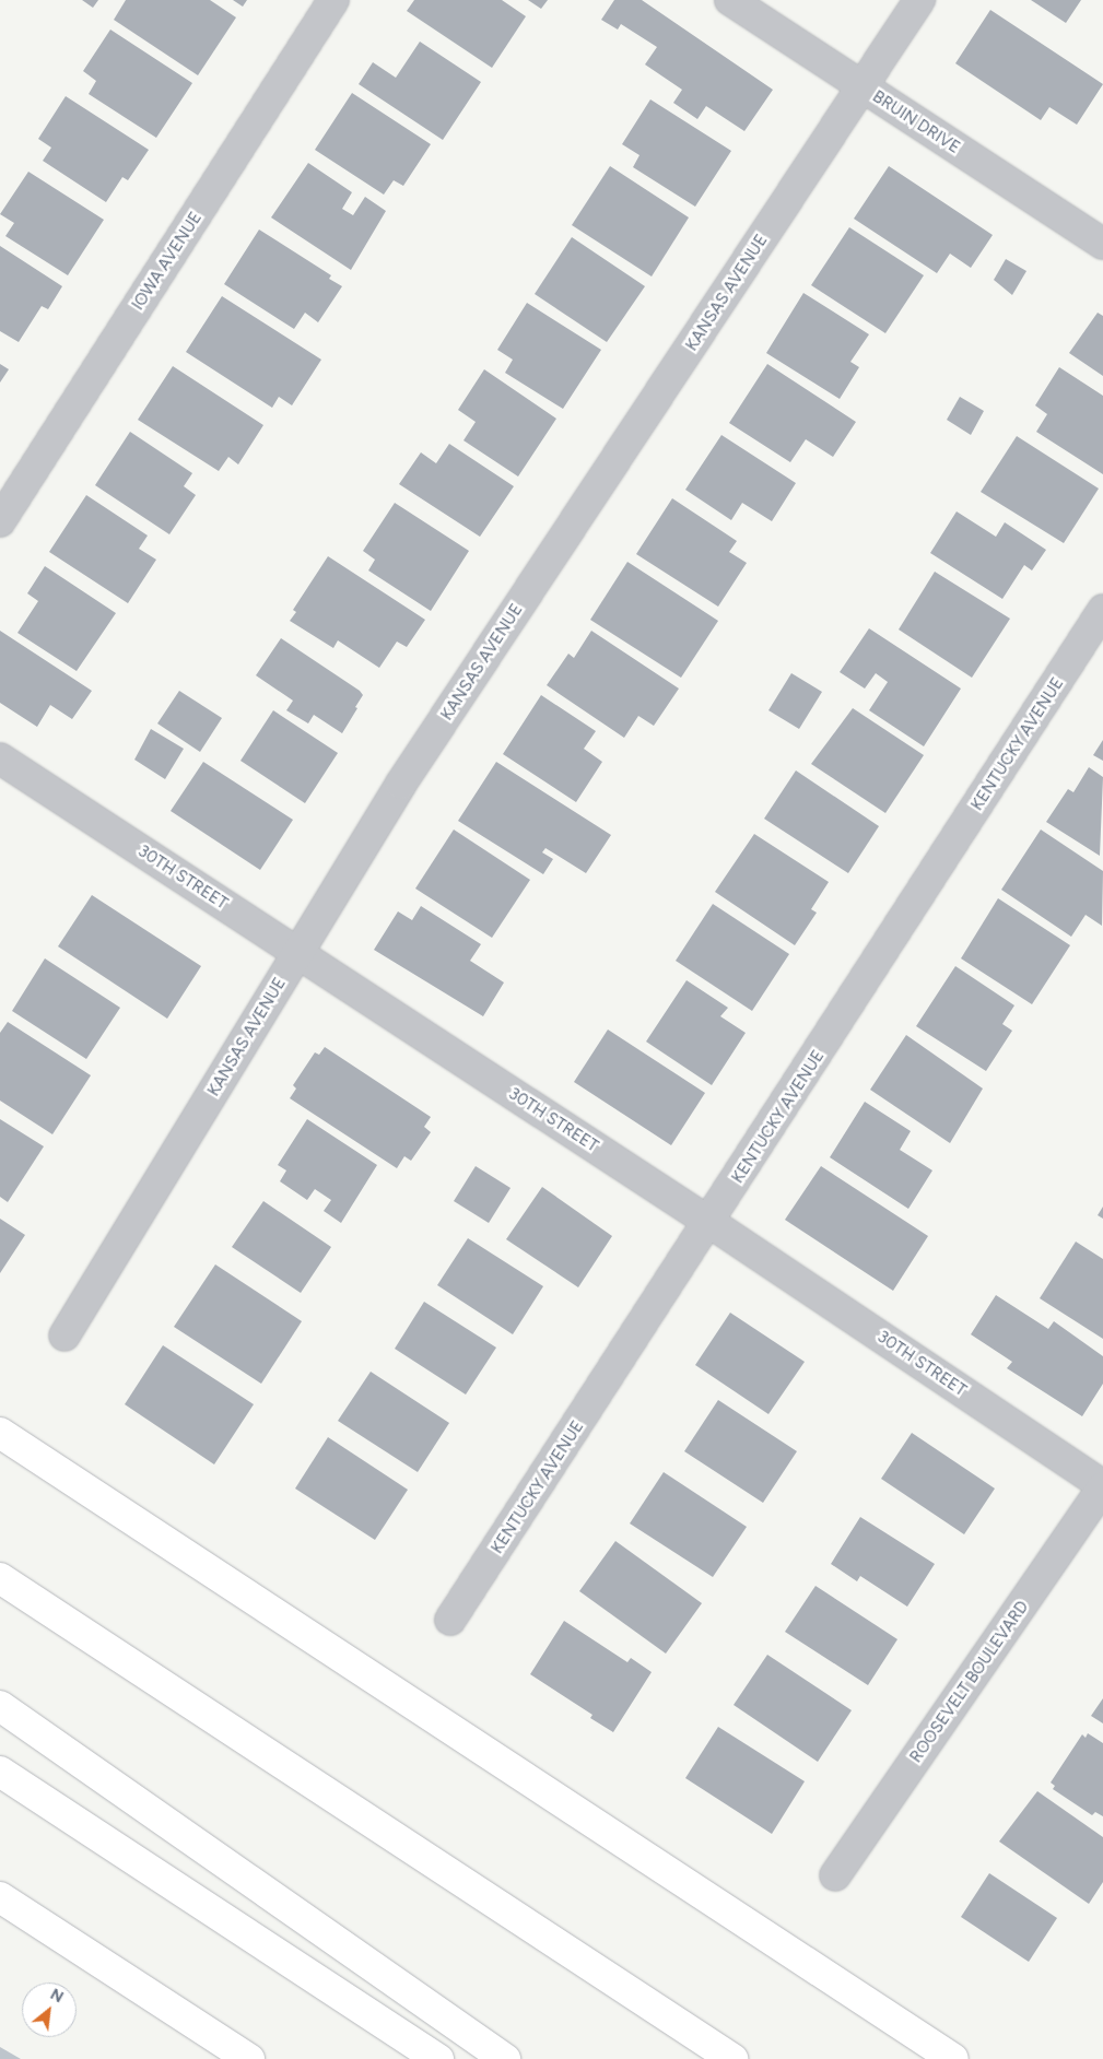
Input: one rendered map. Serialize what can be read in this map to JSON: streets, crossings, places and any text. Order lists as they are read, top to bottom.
{
  "streets": {
    "street": [
      "BRUIN DRIVE",
      "IOWA AVENUE",
      "KANSAS AVENUE",
      "KENTUCKY AVENUE",
      "30TH STREET",
      "ROOSEVELT BOULEVARD"
    ]
  },
  "crossings": [
    ["BRUIN DRIVE", "KANSAS AVENUE"],
    ["KANSAS AVENUE", "30TH STREET"],
    ["KENTUCKY AVENUE", "30TH STREET"],
    ["30TH STREET", "ROOSEVELT BOULEVARD"]
  ],
  "north": "top right"
}
